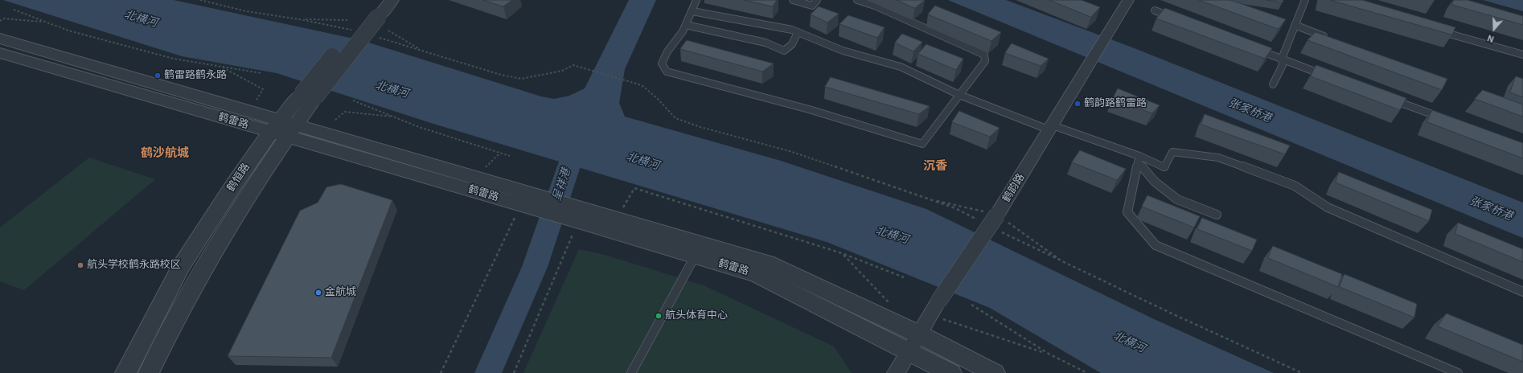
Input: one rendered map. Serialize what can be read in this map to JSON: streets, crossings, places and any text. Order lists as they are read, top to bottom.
{
  "streets": {
    "street": ["鹤雷路", "鹤恒路", "鹤韵路"]
  },
  "crossings": [
    ["鹤雷路", "鹤恒路"],
    ["鹤雷路", "鹤韵路"]
  ],
  "districts": ["鹤沙航城", "沉香"],
  "water": ["北横河", "张家桥港", "呈祥港"],
  "places": [
    "鹤雷路鹤永路",
    "鹤韵路鹤雷路",
    "航头学校鹤永路校区",
    "金航城",
    "航头体育中心"
  ],
  "north": "bottom"
}
